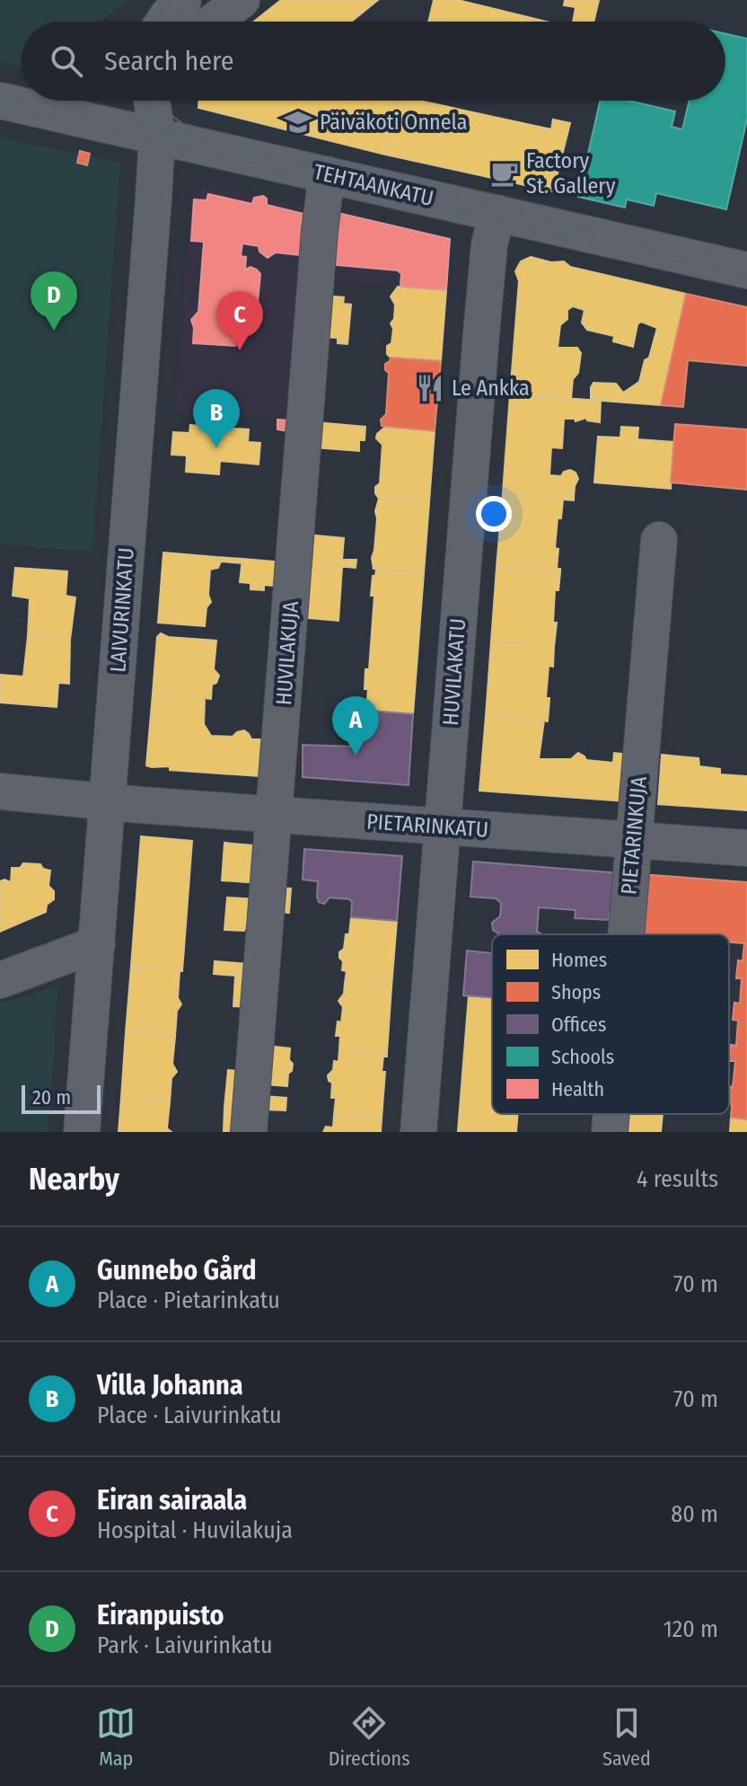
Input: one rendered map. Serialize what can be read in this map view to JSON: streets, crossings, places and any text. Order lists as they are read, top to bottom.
{
  "streets": {
    "street": [
      "TEHTAANKATU",
      "LAIVURINKATU",
      "HUVILAKUJA",
      "HUVILAKATU",
      "PIETARINKATU",
      "PIETARINKUJA"
    ]
  },
  "crossings": [
    ["TEHTAANKATU", "LAIVURINKATU"],
    ["TEHTAANKATU", "HUVILAKUJA"],
    ["TEHTAANKATU", "HUVILAKATU"],
    ["LAIVURINKATU", "PIETARINKATU"],
    ["HUVILAKUJA", "PIETARINKATU"],
    ["HUVILAKATU", "PIETARINKATU"],
    ["PIETARINKATU", "PIETARINKUJA"]
  ],
  "places": {
    "school or university": ["Päiväkoti Onnela"],
    "cafe": ["Factory St. Gallery"],
    "restaurant": ["Le Ankka"]
  },
  "legend": [
    "Homes",
    "Shops",
    "Offices",
    "Schools",
    "Health"
  ],
  "scale_bar": "20 m",
  "page": {
    "search": "Search here",
    "pins": [
      "D",
      "C",
      "B",
      "A"
    ],
    "scale": "20 m",
    "heading": ["Nearby", "4 results"],
    "list": [
      {
        "mark": "A",
        "name": "Gunnebo Gård",
        "note": "Place · Pietarinkatu",
        "value": "70 m"
      },
      {
        "mark": "B",
        "name": "Villa Johanna",
        "note": "Place · Laivurinkatu",
        "value": "70 m"
      },
      {
        "mark": "C",
        "name": "Eiran sairaala",
        "note": "Hospital · Huvilakuja",
        "value": "80 m"
      },
      {
        "mark": "D",
        "name": "Eiranpuisto",
        "note": "Park · Laivurinkatu",
        "value": "120 m"
      }
    ],
    "nav": ["Map", "Directions", "Saved"]
  }
}
